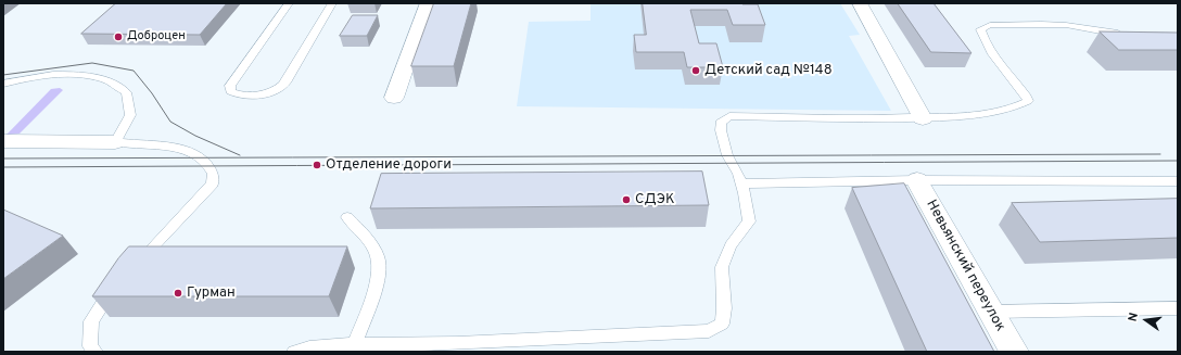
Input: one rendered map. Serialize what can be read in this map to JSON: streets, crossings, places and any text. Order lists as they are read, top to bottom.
{
  "streets": {
    "street": ["Невьянский переулок"]
  },
  "places": [
    "Доброцен",
    "Детский сад №148",
    "Отделение дороги",
    "СДЭК",
    "Гурман"
  ],
  "north": "left"
}
